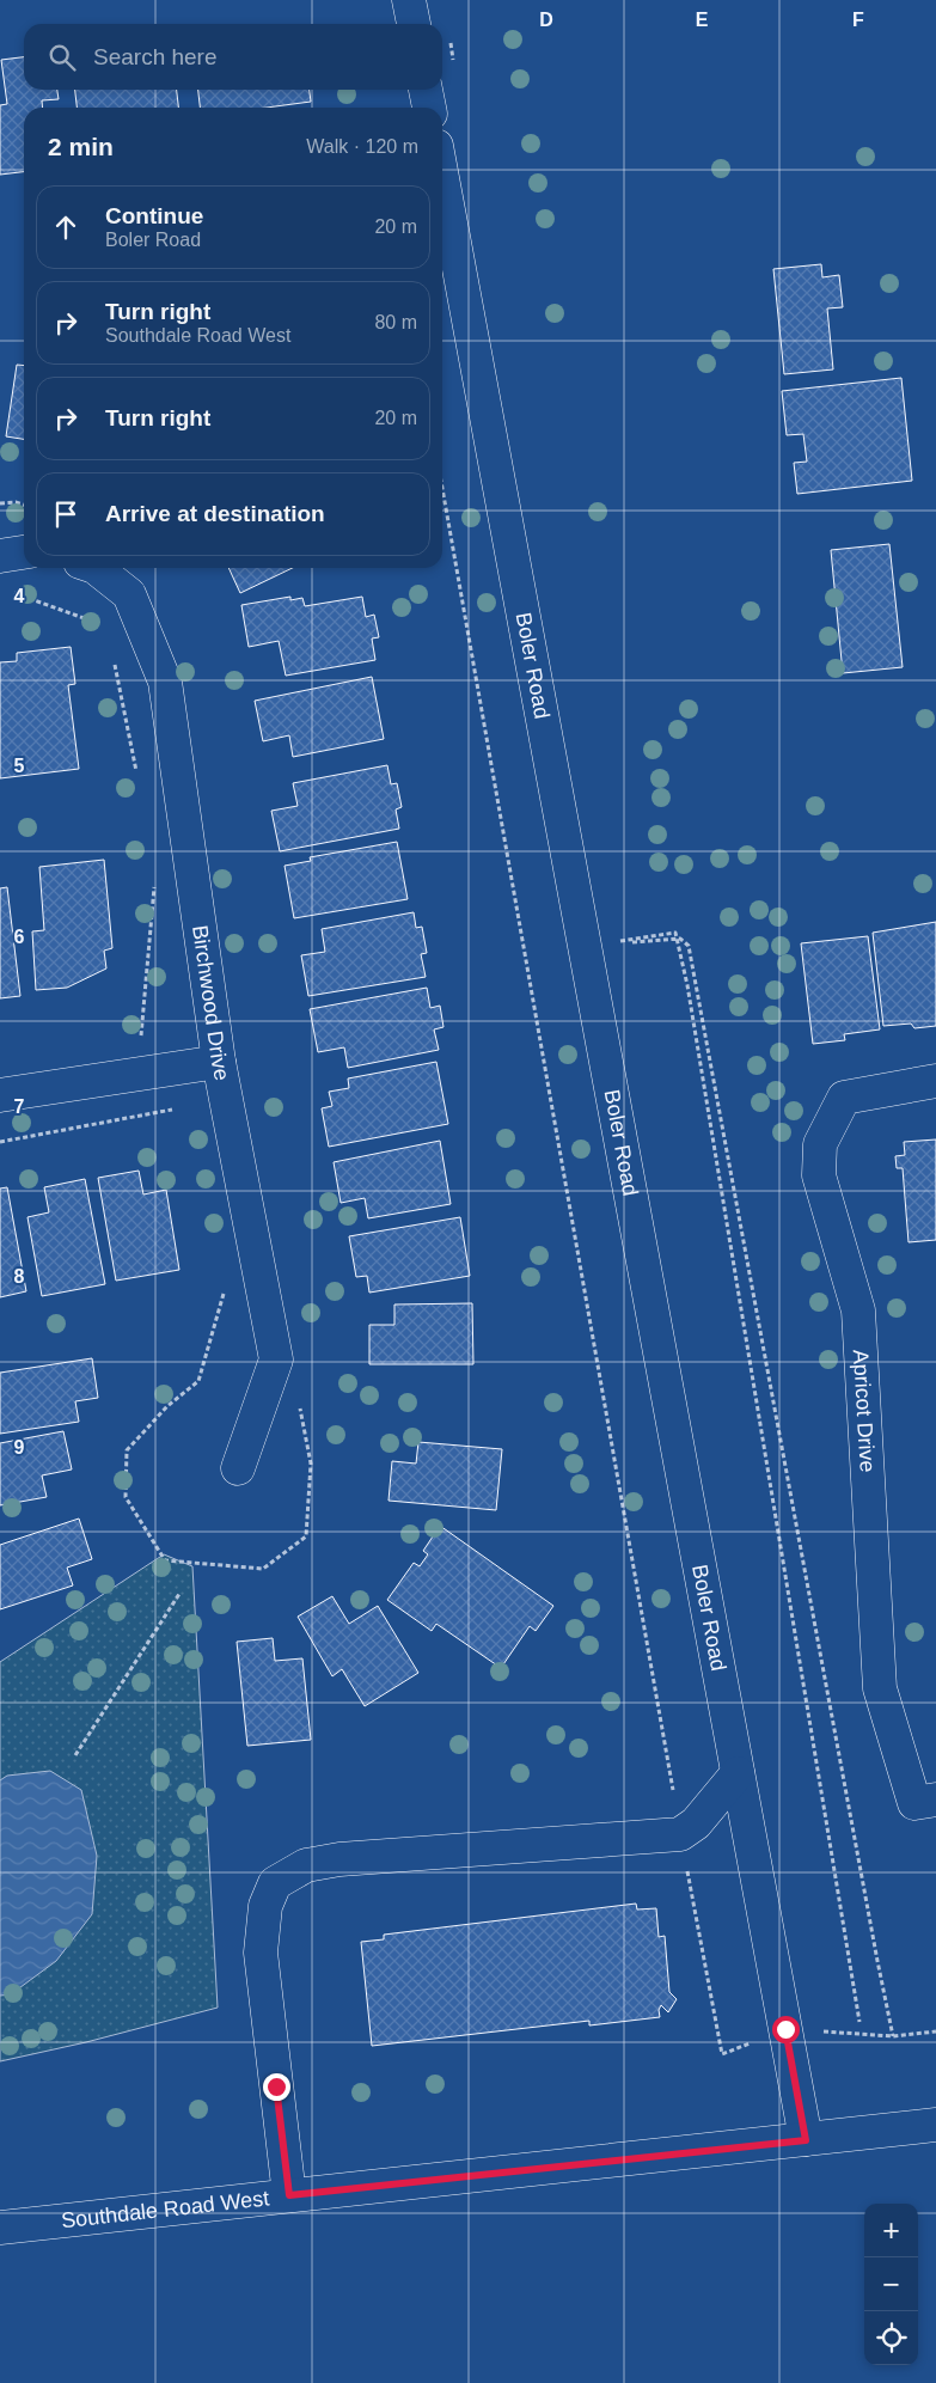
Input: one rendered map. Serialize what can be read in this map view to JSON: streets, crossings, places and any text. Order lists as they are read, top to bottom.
{
  "streets": {
    "street": [
      "Boler Road",
      "Birchwood Drive",
      "Apricot Drive",
      "Southdale Road West"
    ]
  },
  "crossings": [
    ["Boler Road", "Southdale Road West"]
  ],
  "page": {
    "search": "Search here",
    "heading": ["2 min", "Walk · 120 m"],
    "list": [
      ["Continue", "Boler Road", "20 m"],
      ["Turn right", "Southdale Road West", "80 m"],
      ["Turn right", "20 m"],
      "Arrive at destination"
    ],
    "map_buttons": ["+", "−"]
  },
  "grid": {
    "columns": ["D", "E", "F"],
    "rows": [
      "4",
      "5",
      "6",
      "7",
      "8",
      "9"
    ]
  }
}
